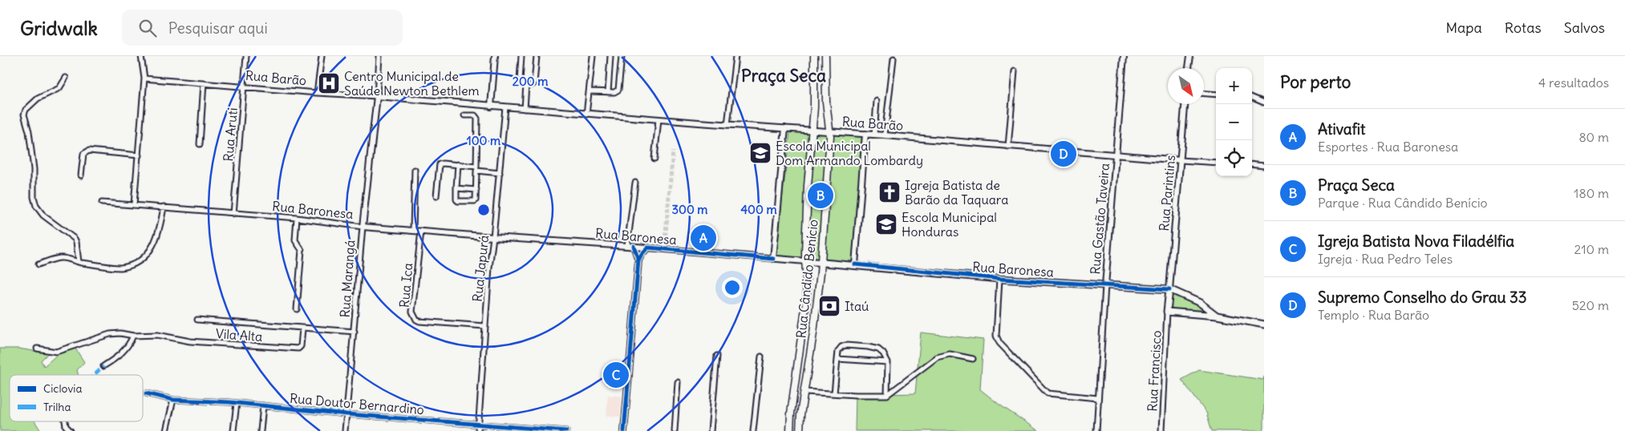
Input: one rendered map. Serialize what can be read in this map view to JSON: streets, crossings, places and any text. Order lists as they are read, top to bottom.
{
  "streets": {
    "main road": ["Rua Baronesa", "Rua Cândido Benício"],
    "street": [
      "Rua Barão",
      "Rua Aruti",
      "Rua Parintins",
      "Rua Gastão Taveira",
      "Rua Japurá",
      "Rua Marangá",
      "Rua Ica",
      "Vila Alta",
      "Rua Francisco",
      "Rua Doutor Bernardino"
    ]
  },
  "crossings": [
    ["Rua Barão", "Rua Aruti"],
    ["Rua Barão", "Rua Parintins"],
    ["Rua Barão", "Rua Gastão Taveira"],
    ["Rua Barão", "Rua Japurá"],
    ["Rua Barão", "Rua Marangá"],
    ["Rua Barão", "Rua Cândido Benício"],
    ["Rua Aruti", "Rua Baronesa"],
    ["Rua Parintins", "Rua Baronesa"],
    ["Rua Baronesa", "Rua Gastão Taveira"],
    ["Rua Baronesa", "Rua Japurá"],
    ["Rua Baronesa", "Rua Marangá"],
    ["Rua Baronesa", "Rua Cândido Benício"],
    ["Rua Baronesa", "Rua Ica"],
    ["Rua Japurá", "Rua Ica"],
    ["Rua Japurá", "Rua Doutor Bernardino"],
    ["Rua Marangá", "Vila Alta"],
    ["Rua Marangá", "Rua Doutor Bernardino"]
  ],
  "districts": ["Praça Seca"],
  "places": {
    "hospital": ["Centro Municipal de Saúde Newton Bethlem"],
    "school or university": ["Escola Municipal Dom Armando Lombardy", "Escola Municipal Honduras"],
    "church": ["Igreja Batista de Barão da Taquara"],
    "bank": ["Itaú"]
  },
  "legend": ["Ciclovia", "Trilha"],
  "north": "bottom right",
  "page": {
    "header": "Gridwalk",
    "search": "Pesquisar aqui",
    "nav": ["Mapa", "Rotas", "Salvos"],
    "heading": ["Por perto", "4 resultados"],
    "map_buttons": ["+", "−"],
    "list": [
      {
        "mark": "A",
        "name": "Ativafit",
        "note": "Esportes · Rua Baronesa",
        "value": "80 m"
      },
      {
        "mark": "B",
        "name": "Praça Seca",
        "note": "Parque · Rua Cândido Benício",
        "value": "180 m"
      },
      {
        "mark": "C",
        "name": "Igreja Batista Nova Filadélfia",
        "note": "Igreja · Rua Pedro Teles",
        "value": "210 m"
      },
      {
        "mark": "D",
        "name": "Supremo Conselho do Grau 33",
        "note": "Templo · Rua Barão",
        "value": "520 m"
      }
    ],
    "pins": [
      "D",
      "B",
      "A",
      "C"
    ]
  },
  "rings": [
    "200 m",
    "100 m",
    "300 m",
    "400 m"
  ]
}
